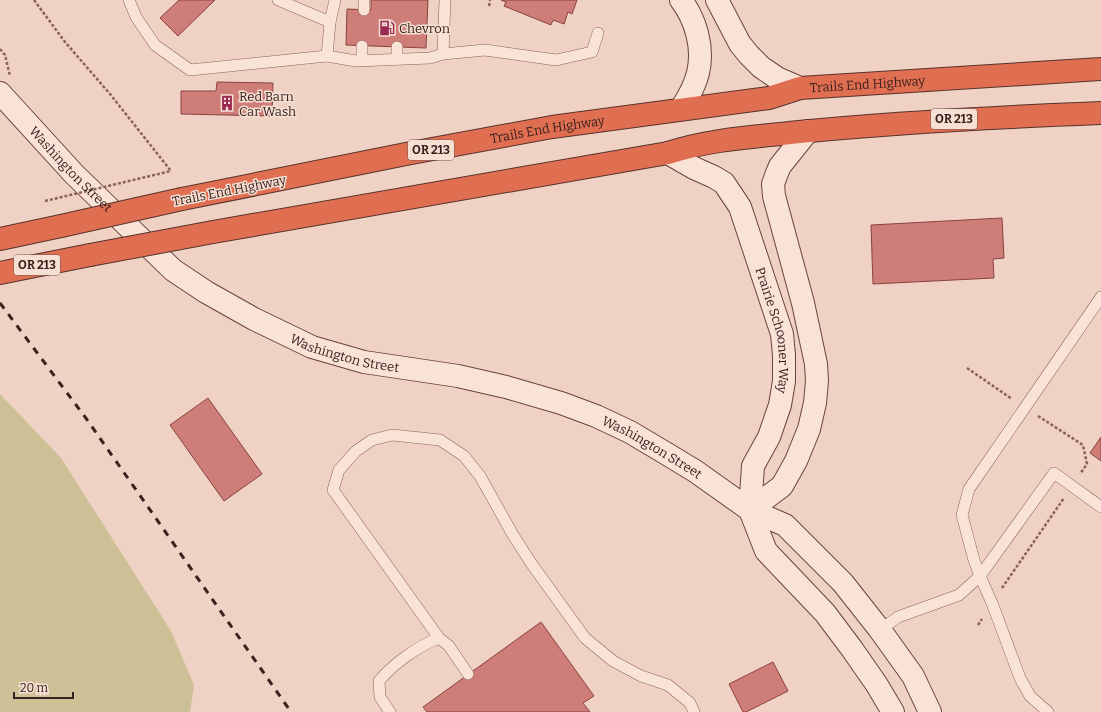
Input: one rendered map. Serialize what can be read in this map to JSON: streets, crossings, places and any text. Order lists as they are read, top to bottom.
{
  "streets": {
    "highway": ["Trails End Highway", "OR 213"],
    "main road": ["Washington Street", "Prairie Schooner Way"]
  },
  "crossings": [
    ["OR 213", "Prairie Schooner Way"],
    ["Washington Street", "Prairie Schooner Way"]
  ],
  "places": {
    "fuel station": ["Chevron"],
    "building": ["Red Barn Car Wash"]
  },
  "scale_bar": "20 m"
}
